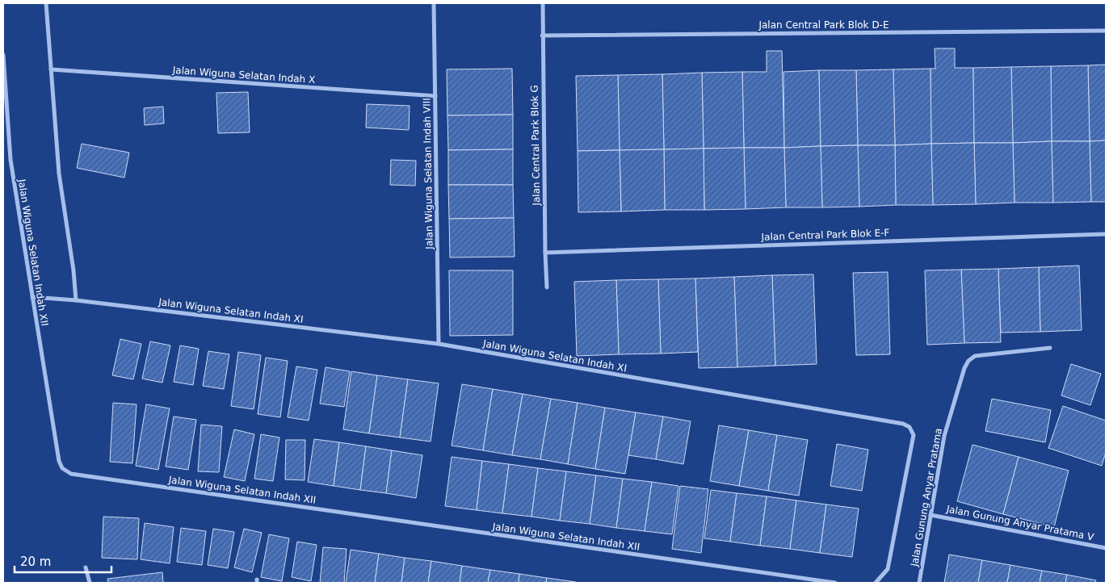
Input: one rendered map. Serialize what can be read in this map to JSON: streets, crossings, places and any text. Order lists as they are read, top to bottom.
{
  "streets": {
    "street": [
      "Jalan Central Park Blok D-E",
      "Jalan Wiguna Selatan Indah X",
      "Jalan Central Park Blok G",
      "Jalan Wiguna Selatan Indah VIII",
      "Jalan Central Park Blok E-F",
      "Jalan Wiguna Selatan Indah XII",
      "Jalan Wiguna Selatan Indah XI",
      "Jalan Gunung Anyar Pratama",
      "Jalan Gunung Anyar Pratama V"
    ]
  },
  "crossings": [
    ["Jalan Central Park Blok D-E", "Jalan Central Park Blok G"],
    ["Jalan Wiguna Selatan Indah X", "Jalan Wiguna Selatan Indah VIII"],
    ["Jalan Central Park Blok G", "Jalan Central Park Blok E-F"],
    ["Jalan Wiguna Selatan Indah VIII", "Jalan Wiguna Selatan Indah XI"],
    ["Jalan Wiguna Selatan Indah XII", "Jalan Wiguna Selatan Indah XI"],
    ["Jalan Gunung Anyar Pratama", "Jalan Gunung Anyar Pratama V"]
  ],
  "scale_bar": "20 m"
}
